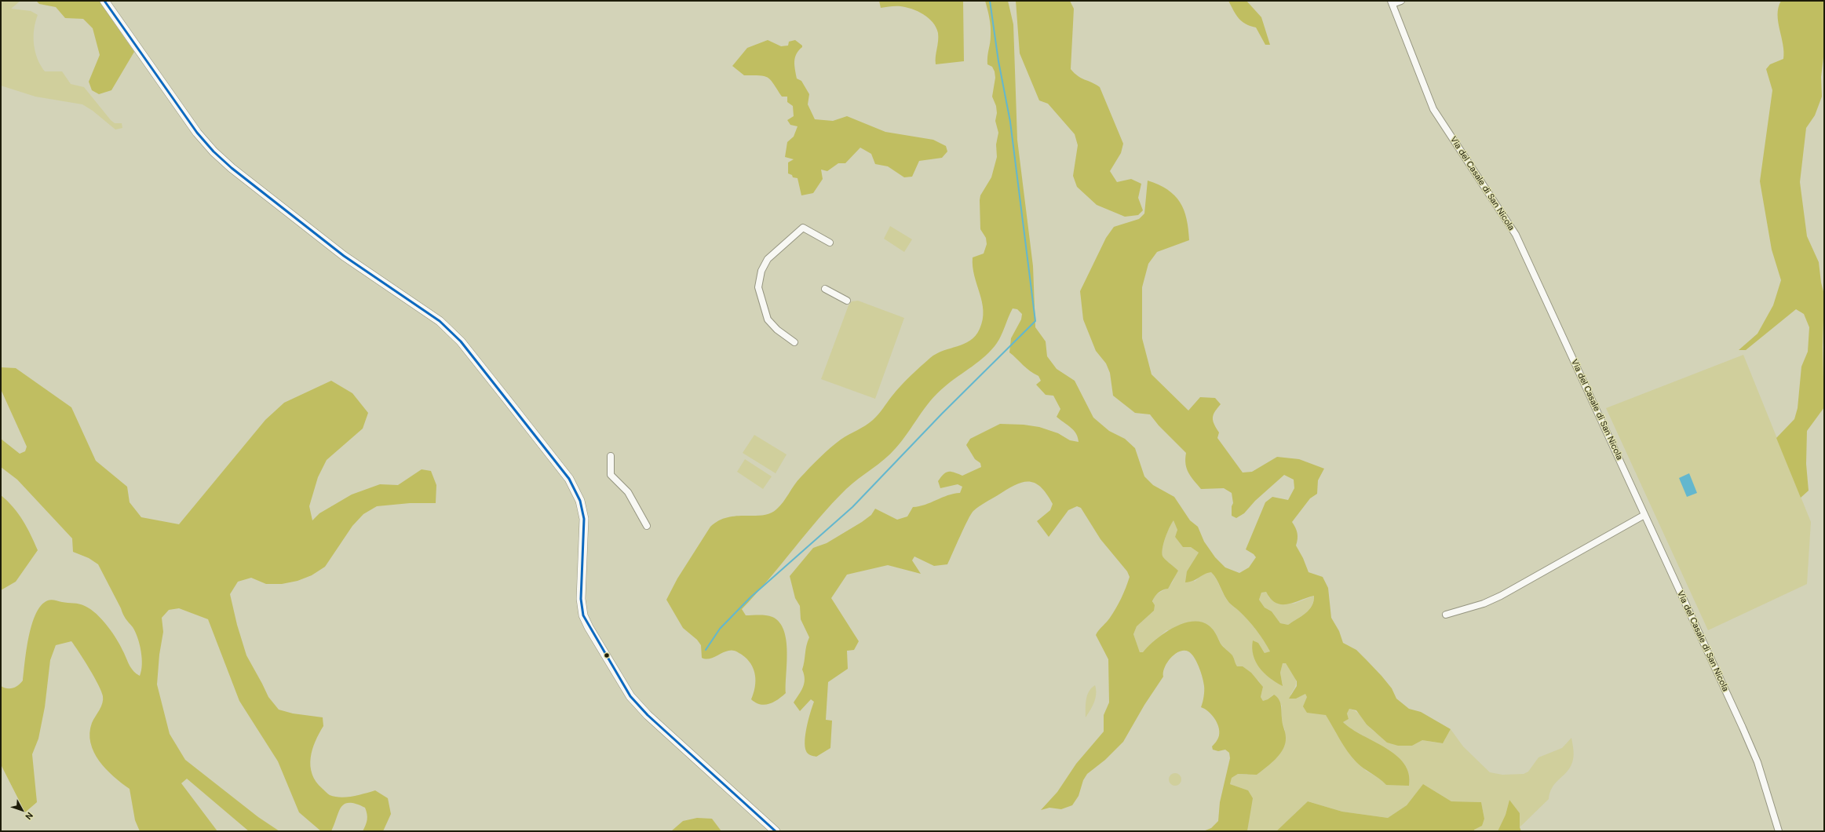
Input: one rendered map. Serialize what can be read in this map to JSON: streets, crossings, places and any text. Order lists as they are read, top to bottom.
{
  "streets": {
    "street": ["Via del Casale di San Nicola"]
  },
  "north": "bottom right"
}
